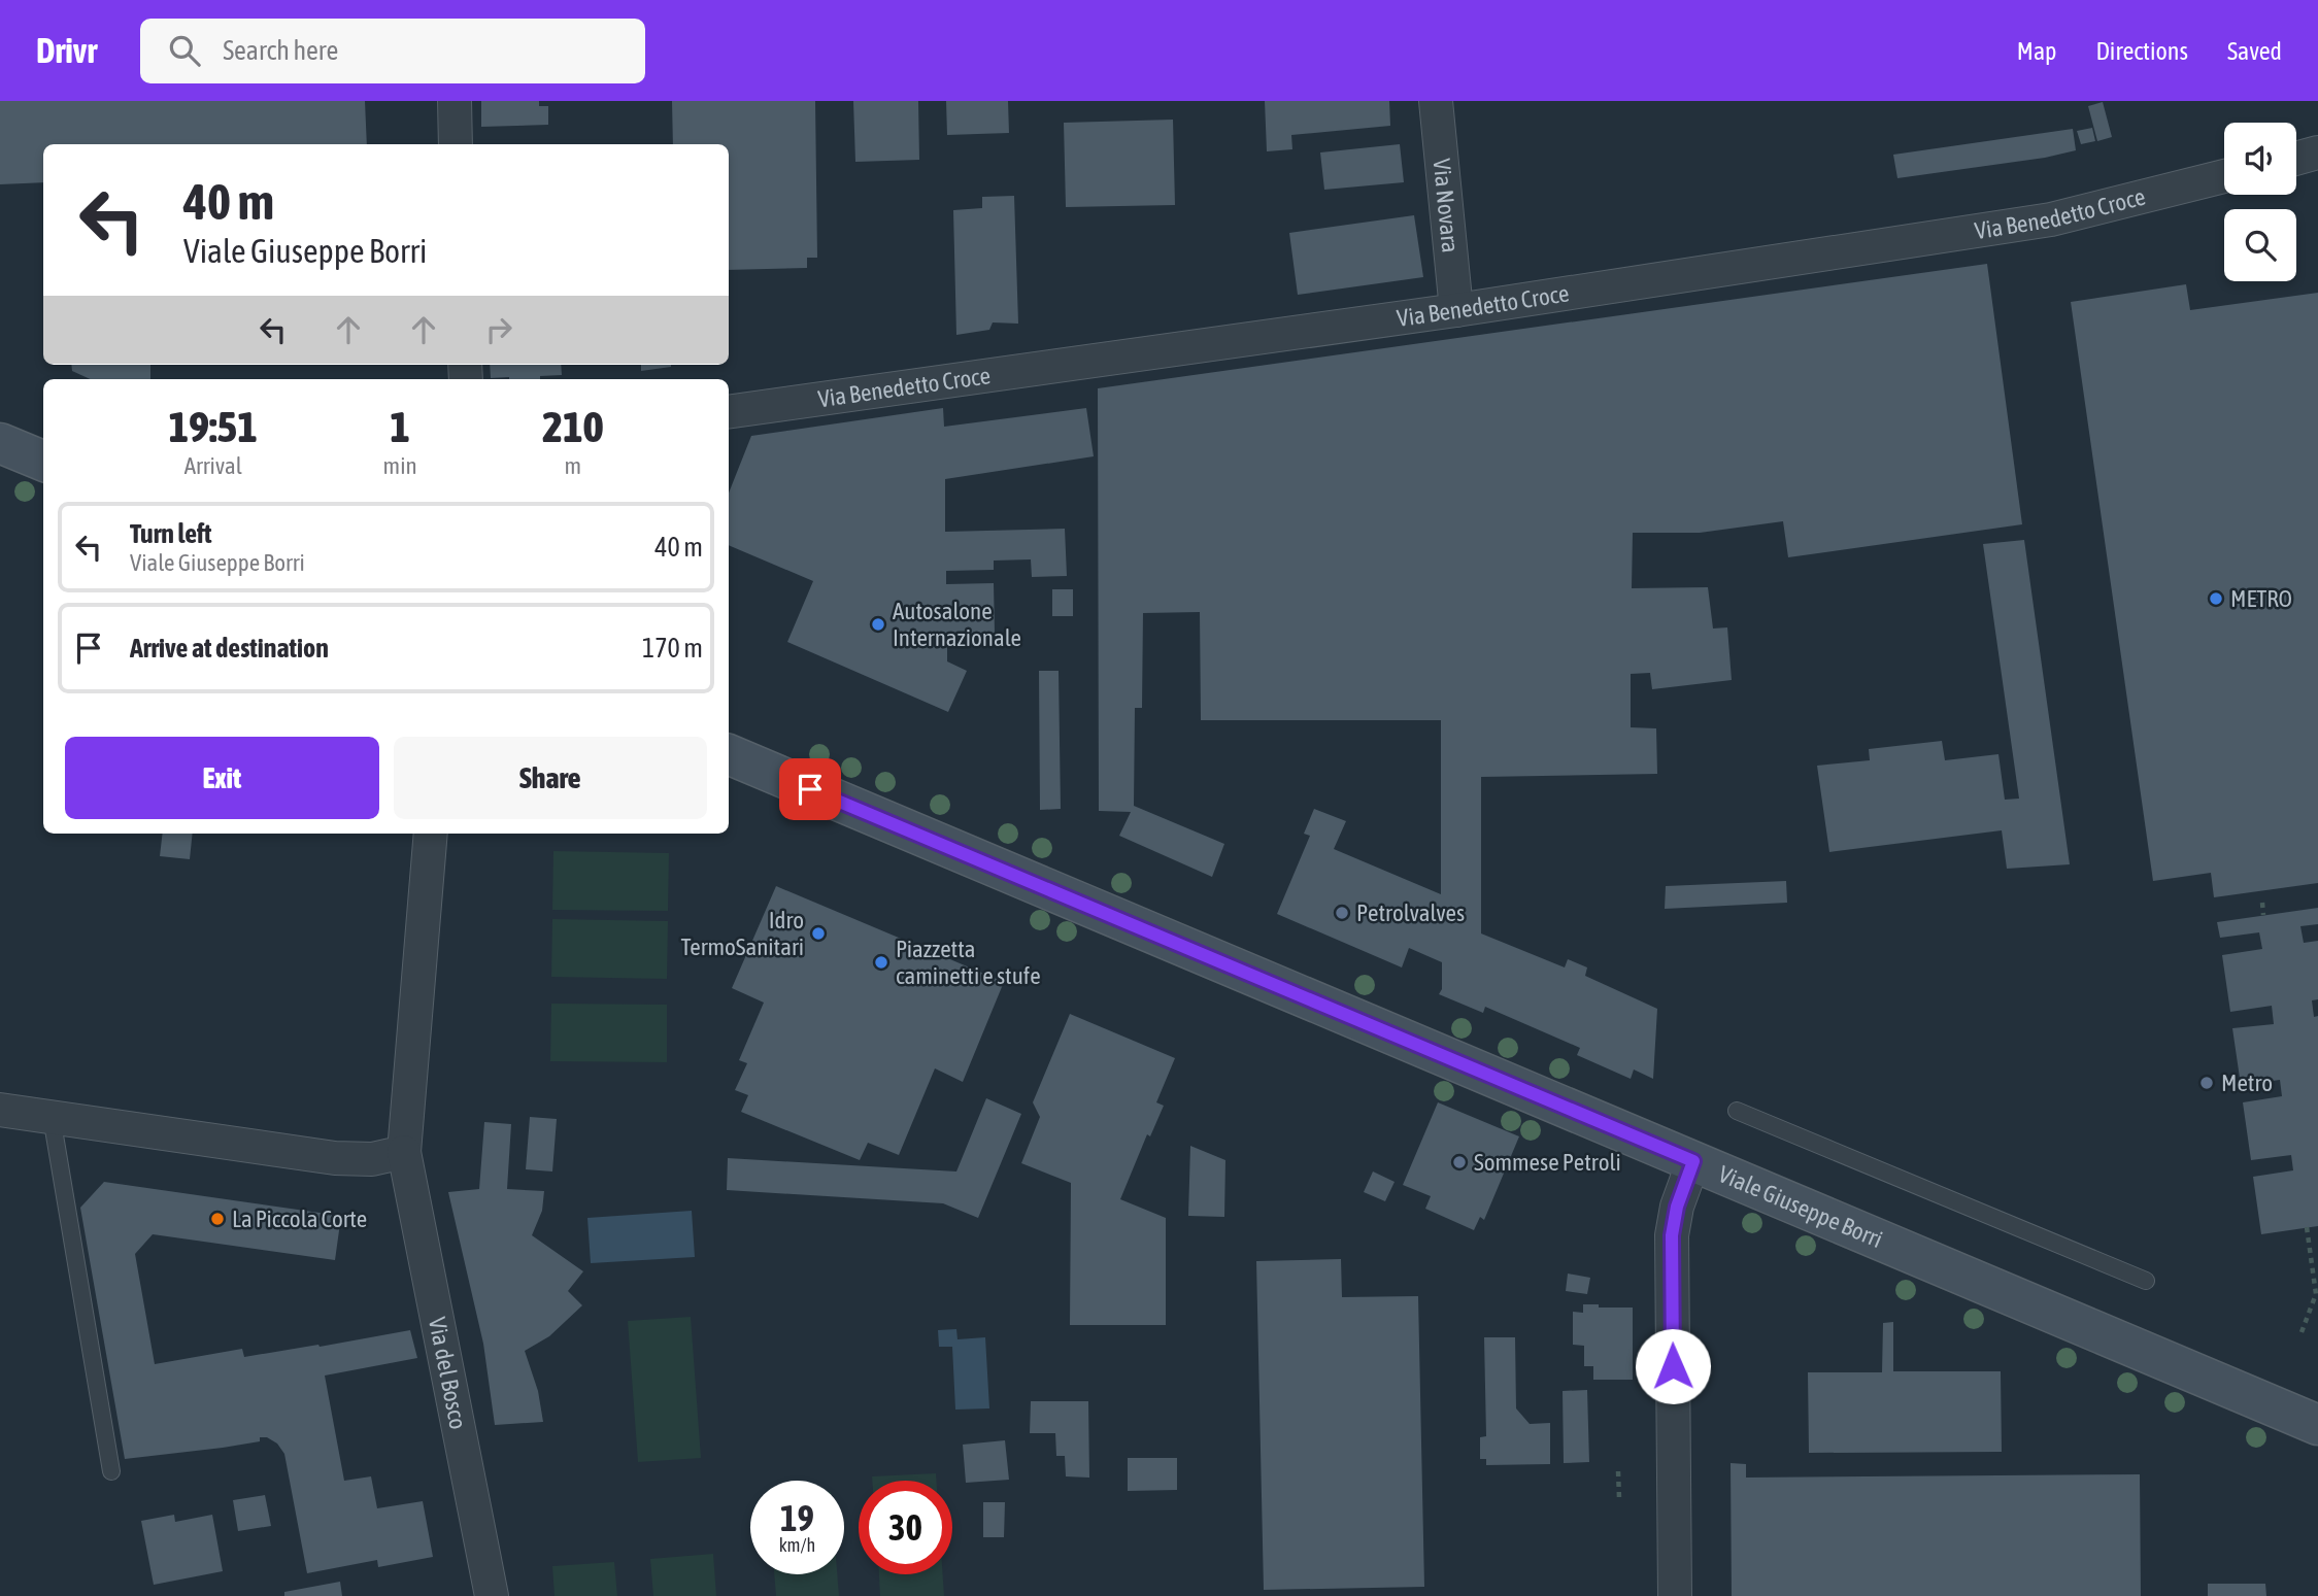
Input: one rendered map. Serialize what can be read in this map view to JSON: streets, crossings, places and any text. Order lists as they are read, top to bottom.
{
  "streets": {
    "main road": ["Viale Giuseppe Borri"],
    "street": ["Via Novara", "Via Benedetto Croce", "Via del Bosco"]
  },
  "crossings": [
    ["Via Novara", "Via Benedetto Croce"]
  ],
  "places": [
    "METRO",
    "Autosalone Internazionale",
    "Petrolvalves",
    "Idro TermoSanitari",
    "Piazzetta caminetti e stufe",
    "Metro",
    "Sommese Petroli",
    "La Piccola Corte"
  ],
  "page": {
    "header": "Drivr",
    "search": "Search here",
    "nav": ["Map", "Directions", "Saved"],
    "turn": ["40 m", "Viale Giuseppe Borri"],
    "eta": [
      "19:51",
      "Arrival",
      "1",
      "min",
      "210",
      "m"
    ],
    "list": [
      {
        "name": "Turn left",
        "note": "Viale Giuseppe Borri",
        "value": "40 m"
      },
      {
        "name": "Arrive at destination",
        "value": "170 m"
      }
    ],
    "buttons": ["Exit", "Share"],
    "speed": "19 km/h",
    "limit": "30"
  }
}
